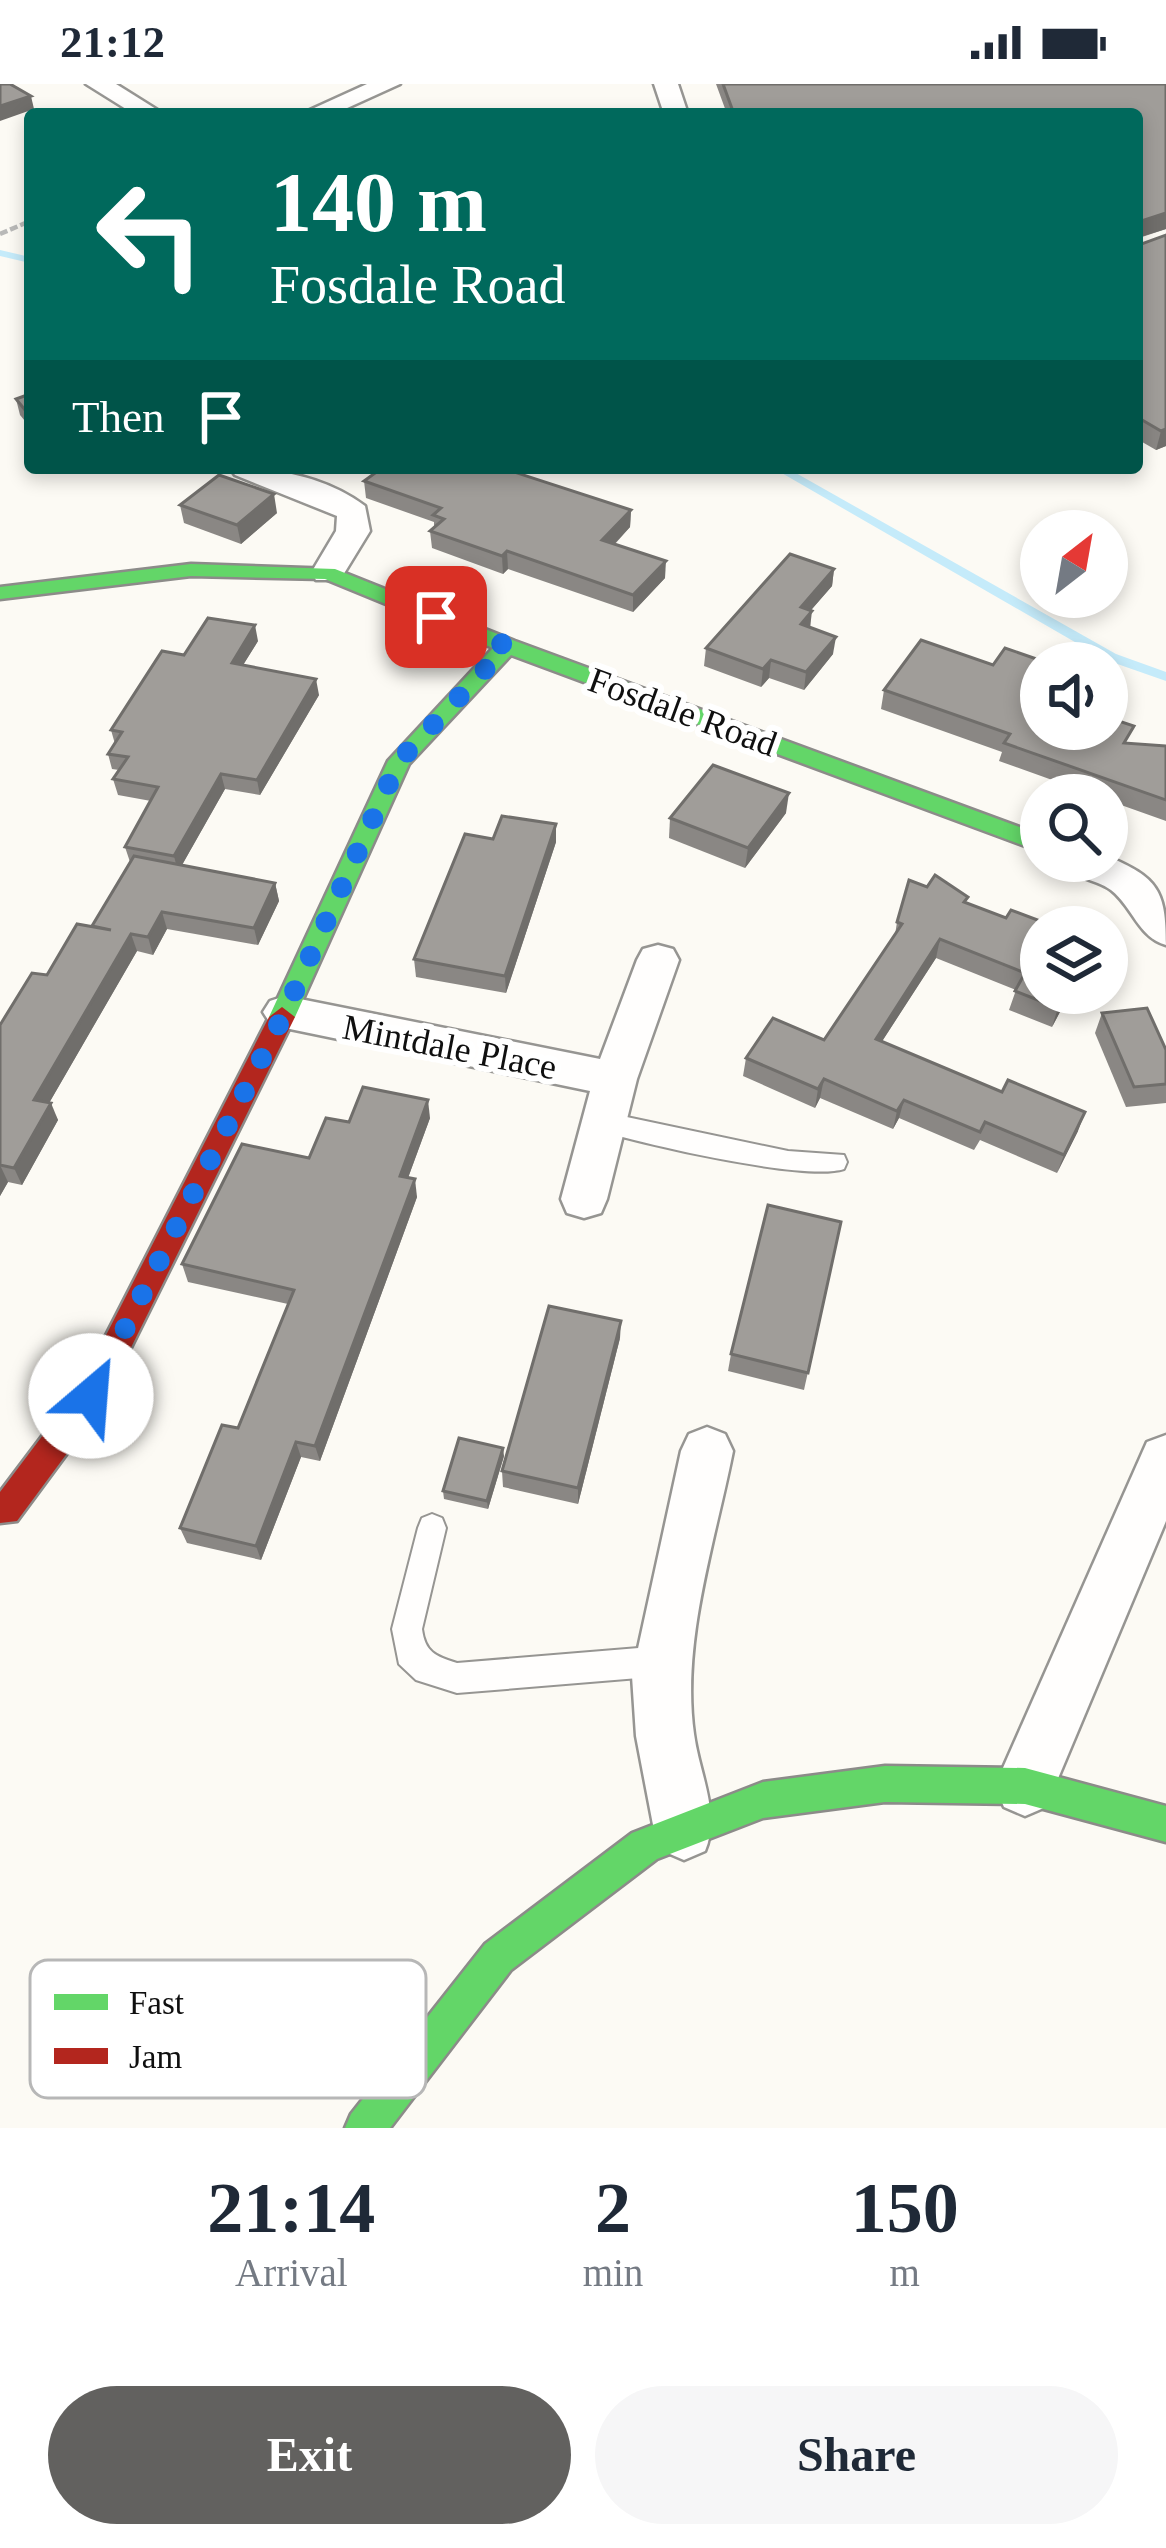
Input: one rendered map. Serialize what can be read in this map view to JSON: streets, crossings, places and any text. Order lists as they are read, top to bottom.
{
  "streets": {
    "street": ["Fosdale Road", "Mintdale Place"]
  },
  "crossings": [
    ["Fosdale Road", "Mintdale Place"]
  ],
  "legend": ["Fast", "Jam"],
  "north": "top right",
  "page": {
    "status": "21:12",
    "turn": ["140 m", "Fosdale Road"],
    "then": "Then",
    "eta": [
      "21:14",
      "Arrival",
      "2",
      "min",
      "150",
      "m"
    ],
    "buttons": ["Exit", "Share"]
  }
}
